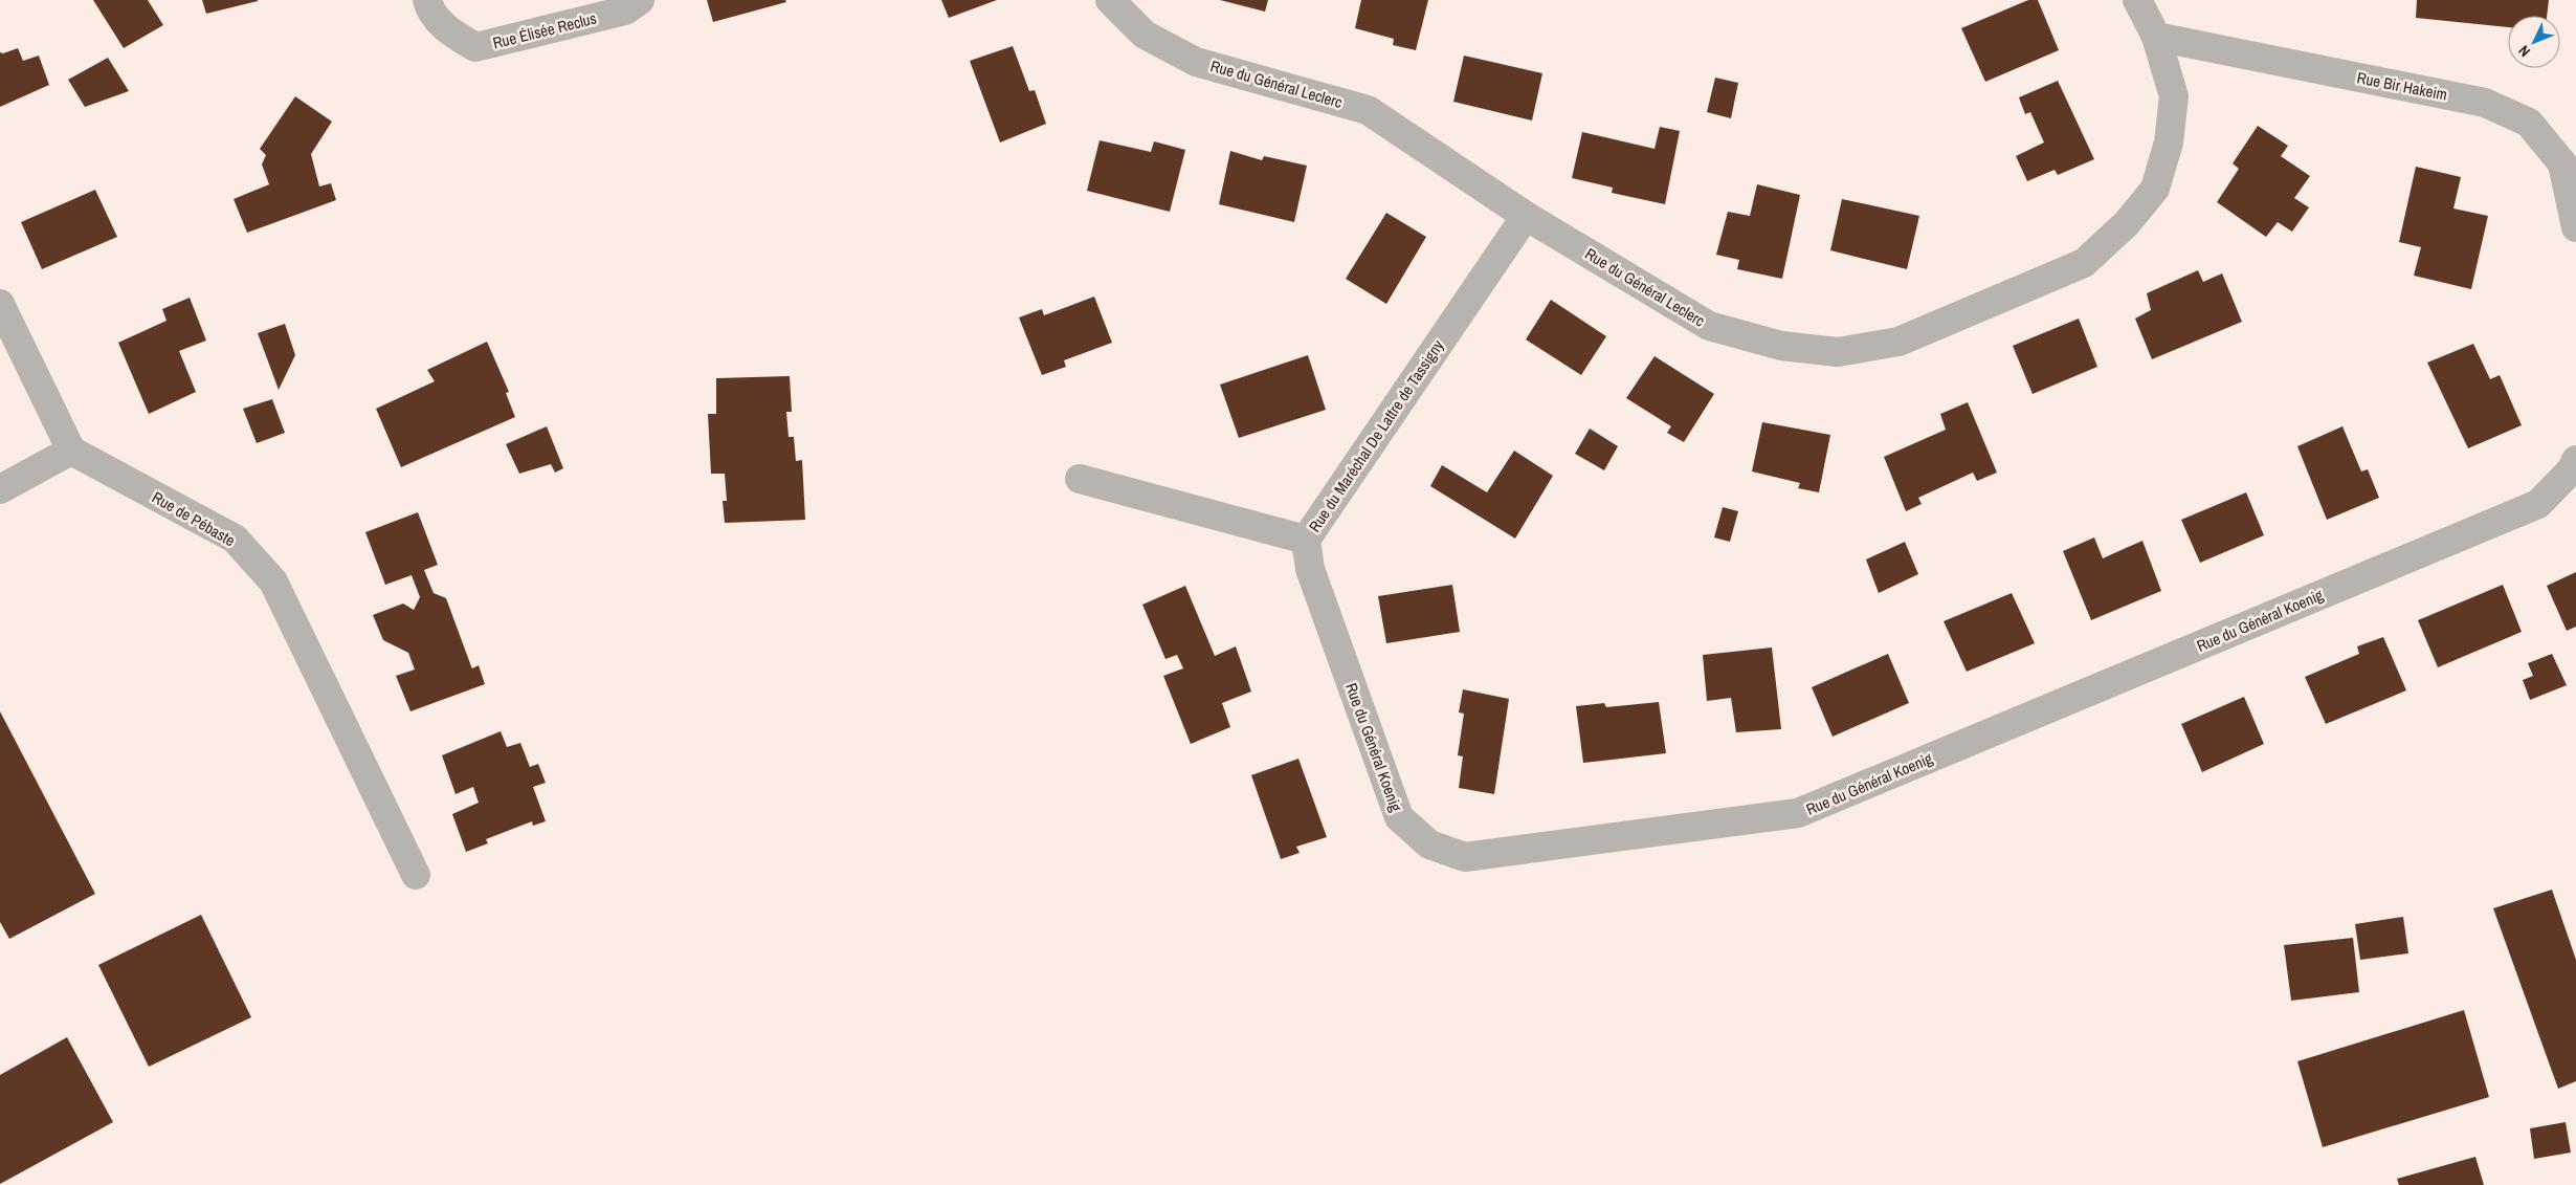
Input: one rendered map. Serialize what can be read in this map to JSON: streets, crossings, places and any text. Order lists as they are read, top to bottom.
{
  "streets": {
    "street": [
      "Rue Élisée Reclus",
      "Rue du Général Leclerc",
      "Rue Bir Hakeim",
      "Rue du Maréchal De Lattre de Tassigny",
      "Rue de Pébaste",
      "Rue du Général Koenig"
    ]
  },
  "crossings": [
    ["Rue du Général Leclerc", "Rue Bir Hakeim"],
    ["Rue du Général Leclerc", "Rue du Maréchal De Lattre de Tassigny"],
    ["Rue du Maréchal De Lattre de Tassigny", "Rue du Général Koenig"]
  ],
  "north": "bottom left"
}
